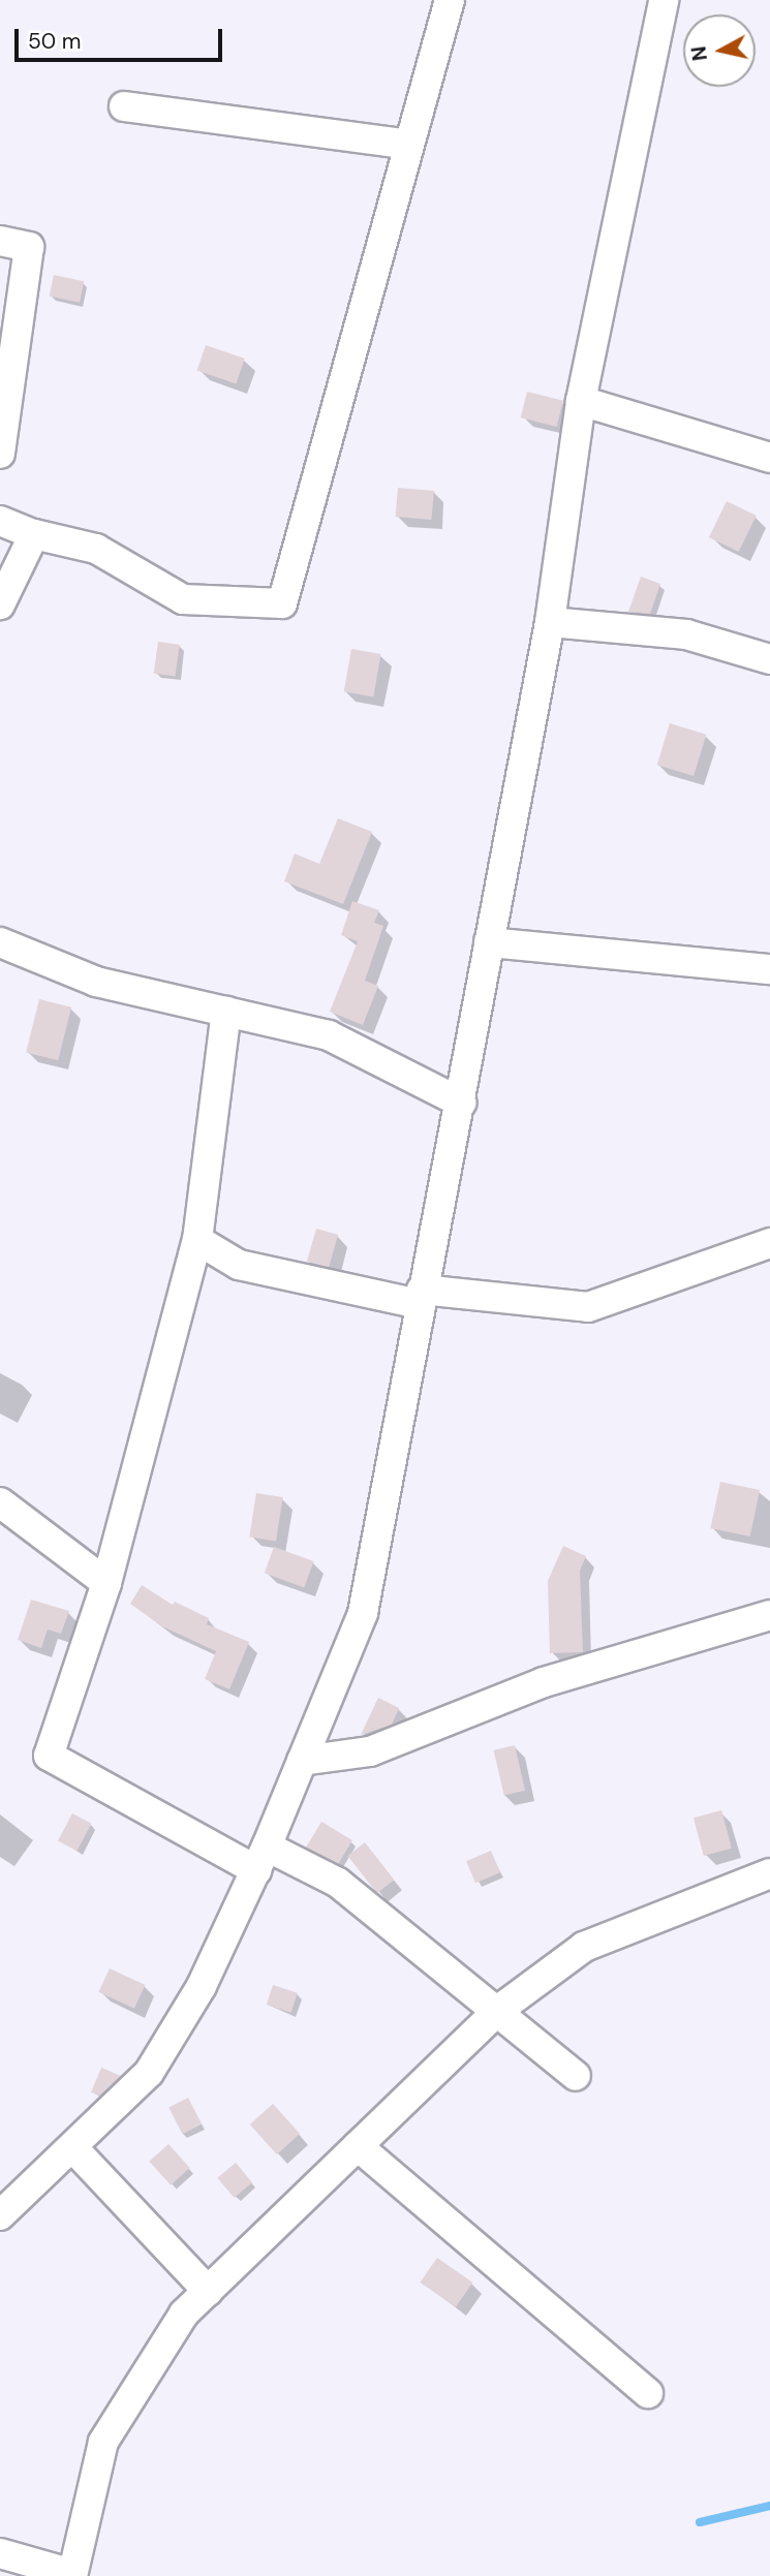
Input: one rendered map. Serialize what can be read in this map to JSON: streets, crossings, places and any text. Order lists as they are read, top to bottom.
{
  "scale_bar": "50 m",
  "north": "left"
}
